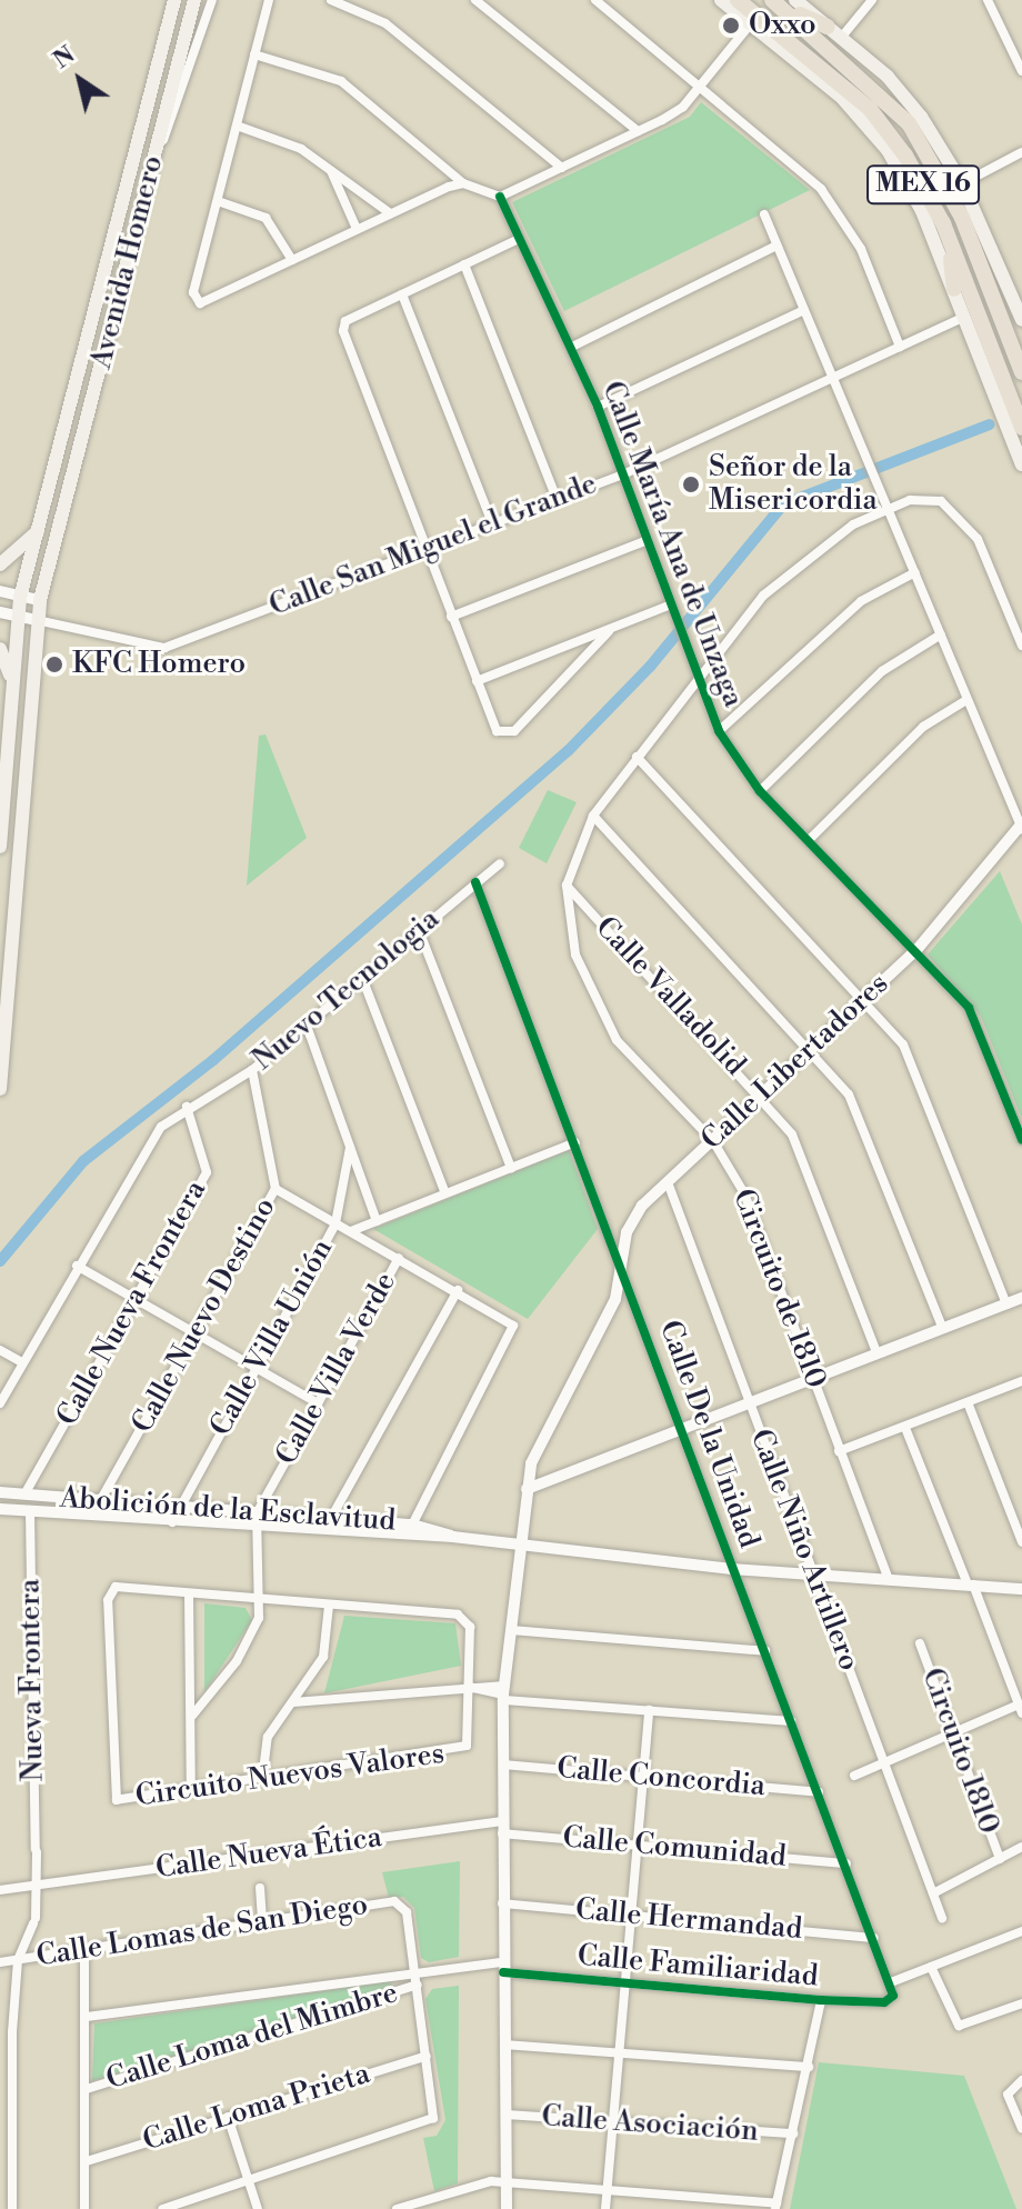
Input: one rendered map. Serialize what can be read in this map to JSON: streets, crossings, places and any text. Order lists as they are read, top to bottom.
{
  "streets": {
    "highway": ["MEX 16"],
    "main road": ["Avenida Homero"],
    "street": [
      "Calle María Ana de Unzaga",
      "Calle San Miguel el Grande",
      "Nuevo Tecnologia",
      "Calle Valladolid",
      "Calle Libertadores",
      "Circuito de 1810",
      "Calle Nueva Frontera",
      "Calle Nuevo Destino",
      "Calle Villa Unión",
      "Calle Villa Verde",
      "Calle De la Unidad",
      "Abolición de la Esclavitud",
      "Calle Niño Artillero",
      "Nueva Frontera",
      "Circuito 1810",
      "Circuito Nuevos Valores",
      "Calle Concordia",
      "Calle Comunidad",
      "Calle Nueva Ética",
      "Calle Hermandad",
      "Calle Lomas de San Diego",
      "Calle Familiaridad",
      "Calle Loma del Mimbre",
      "Calle Loma Prieta",
      "Calle Asociación"
    ]
  },
  "crossings": [
    ["Avenida Homero", "Calle San Miguel el Grande"],
    ["Calle María Ana de Unzaga", "Calle San Miguel el Grande"],
    ["Calle María Ana de Unzaga", "Calle Libertadores"],
    ["Nuevo Tecnologia", "Calle Nueva Frontera"],
    ["Nuevo Tecnologia", "Calle Nuevo Destino"],
    ["Nuevo Tecnologia", "Calle De la Unidad"],
    ["Calle Valladolid", "Calle Libertadores"],
    ["Calle Valladolid", "Circuito de 1810"],
    ["Calle Libertadores", "Circuito de 1810"],
    ["Calle Libertadores", "Calle De la Unidad"],
    ["Calle Libertadores", "Abolición de la Esclavitud"],
    ["Calle Libertadores", "Calle Niño Artillero"],
    ["Calle Libertadores", "Calle Concordia"],
    ["Calle Libertadores", "Calle Comunidad"],
    ["Calle Libertadores", "Calle Nueva Ética"],
    ["Calle Libertadores", "Calle Hermandad"],
    ["Calle Libertadores", "Calle Familiaridad"],
    ["Calle Libertadores", "Calle Asociación"],
    ["Circuito de 1810", "Abolición de la Esclavitud"],
    ["Calle Nueva Frontera", "Abolición de la Esclavitud"],
    ["Calle Nuevo Destino", "Abolición de la Esclavitud"],
    ["Calle Villa Unión", "Abolición de la Esclavitud"],
    ["Calle Villa Verde", "Abolición de la Esclavitud"],
    ["Calle De la Unidad", "Abolición de la Esclavitud"],
    ["Calle De la Unidad", "Calle Concordia"],
    ["Calle De la Unidad", "Calle Comunidad"],
    ["Calle De la Unidad", "Calle Hermandad"],
    ["Calle De la Unidad", "Calle Familiaridad"],
    ["Abolición de la Esclavitud", "Calle Niño Artillero"],
    ["Abolición de la Esclavitud", "Nueva Frontera"],
    ["Nueva Frontera", "Calle Nueva Ética"],
    ["Nueva Frontera", "Calle Lomas de San Diego"],
    ["Calle Comunidad", "Calle Nueva Ética"],
    ["Calle Lomas de San Diego", "Calle Familiaridad"]
  ],
  "places": ["Oxxo", "Señor de la Misericordia", "KFC Homero"],
  "north": "top left"
}
